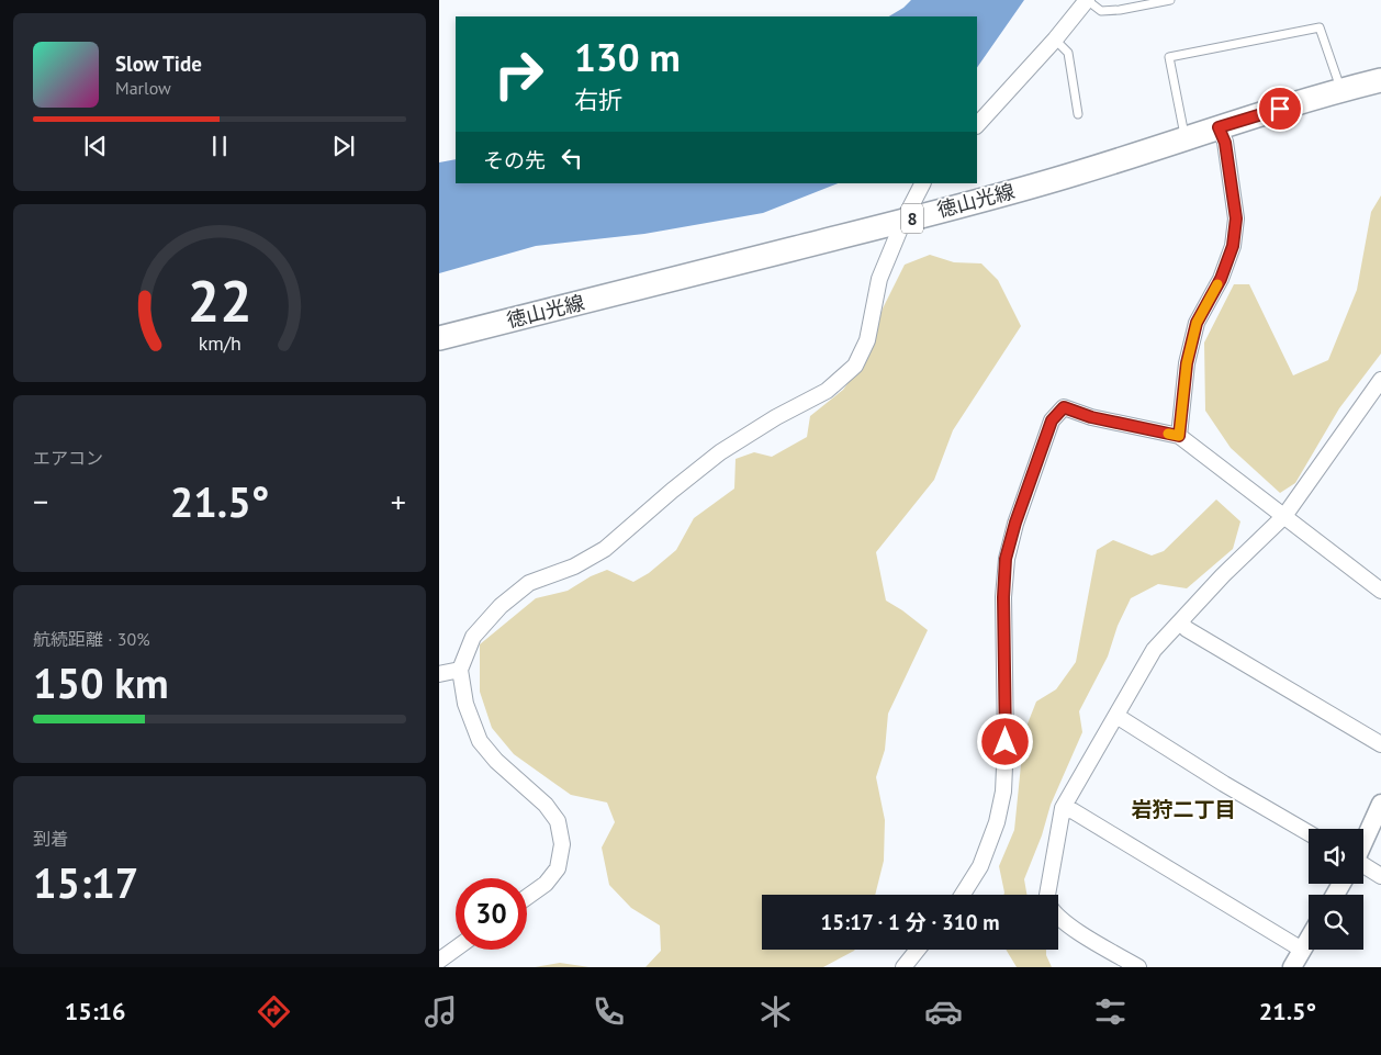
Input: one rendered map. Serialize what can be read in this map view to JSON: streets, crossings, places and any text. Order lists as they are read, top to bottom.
{
  "streets": {
    "main road": ["徳山光線", "8"]
  },
  "districts": ["岩狩二丁目"],
  "page": {
    "turn": ["130 m", "右折"],
    "song": ["Slow Tide", "Marlow"],
    "then": "その先",
    "tile": [
      "エアコン",
      ["航続距離 · 30%", "150 km"],
      ["到着", "15:17"]
    ],
    "heat": ["−", "21.5°", "+"],
    "limit": "30",
    "trip": "15:17 · 1 分 · 310 m",
    "tabs": ["15:16", "21.5°"],
    "gauge": ["22", "km/h"]
  }
}
